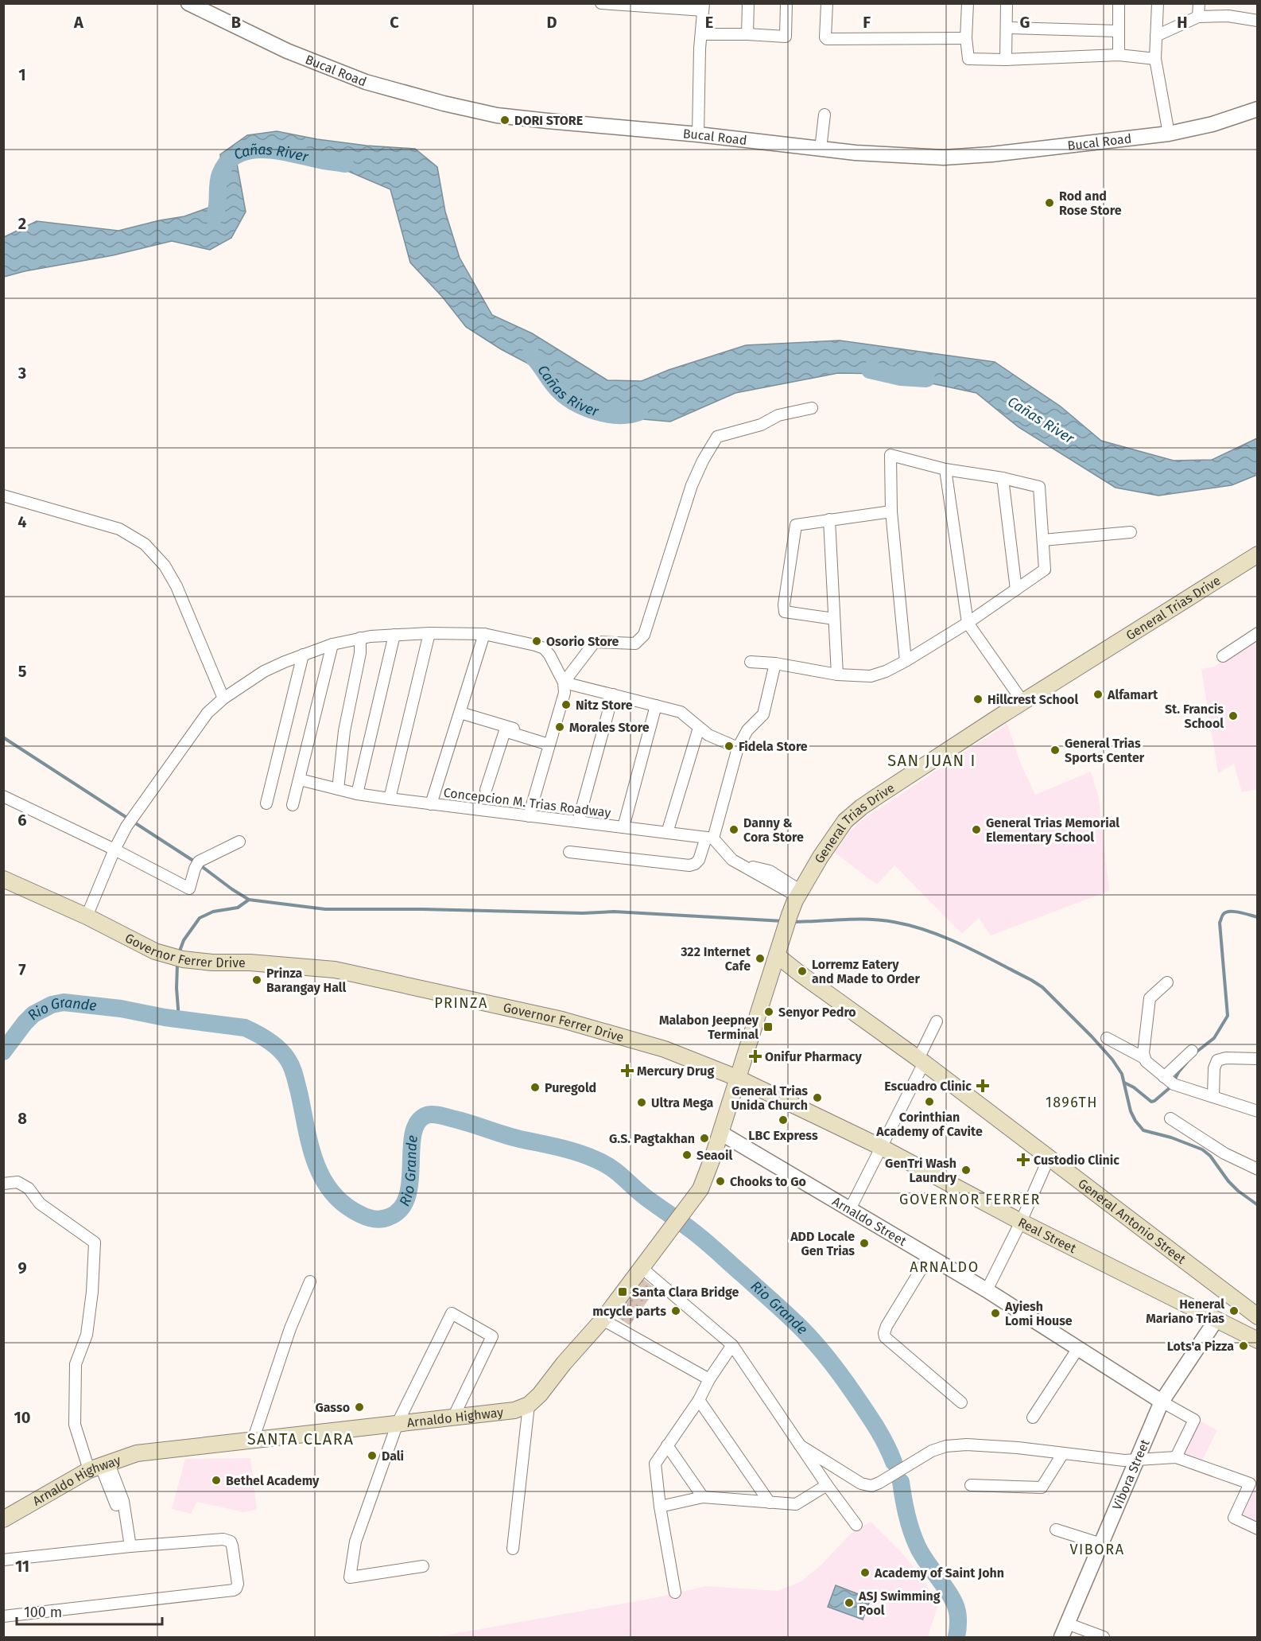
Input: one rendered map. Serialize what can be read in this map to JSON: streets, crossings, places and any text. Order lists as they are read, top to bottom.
{
  "streets": {
    "main road": [
      "General Trias Drive",
      "Governor Ferrer Drive",
      "General Antonio Street",
      "Real Street",
      "Arnaldo Highway"
    ],
    "street": [
      "Bucal Road",
      "Concepcion M. Trias Roadway",
      "Arnaldo Street",
      "Vibora Street"
    ]
  },
  "crossings": [
    ["General Trias Drive", "Governor Ferrer Drive"],
    ["General Trias Drive", "General Antonio Street"],
    ["General Trias Drive", "Real Street"],
    ["General Trias Drive", "Arnaldo Highway"],
    ["Governor Ferrer Drive", "Real Street"],
    ["Governor Ferrer Drive", "Arnaldo Highway"],
    ["Arnaldo Street", "Arnaldo Highway"],
    ["Arnaldo Street", "Vibora Street"],
    ["Real Street", "Arnaldo Highway"],
    ["Real Street", "Vibora Street"]
  ],
  "districts": [
    "SAN JUAN I",
    "PRINZA",
    "1896TH",
    "GOVERNOR FERRER",
    "ARNALDO",
    "SANTA CLARA",
    "VIBORA"
  ],
  "water": ["Cañas River", "Rio Grande"],
  "places": {
    "other": [
      "DORI STORE",
      "Rod and Rose Store",
      "Osorio Store",
      "Alfamart",
      "Hillcrest School",
      "Nitz Store",
      "St. Francis School",
      "Morales Store",
      "Fidela Store",
      "General Trias Sports Center",
      "Danny & Cora Store",
      "General Trias Memorial Elementary School",
      "322 Internet Cafe",
      "Lorremz Eatery and Made to Order",
      "Prinza Barangay Hall",
      "Senyor Pedro",
      "Puregold",
      "General Trias Unida Church",
      "Corinthian Academy of Cavite",
      "Ultra Mega",
      "LBC Express",
      "G.S. Pagtakhan",
      "Seaoil",
      "GenTri Wash Laundry",
      "Chooks to Go",
      "ADD Locale Gen Trias",
      "mcycle parts",
      "Heneral Mariano Trias",
      "Ayiesh Lomi House",
      "Lots'a Pizza",
      "Gasso",
      "Dali",
      "Bethel Academy",
      "Academy of Saint John",
      "ASJ Swimming Pool"
    ],
    "transit": ["Malabon Jeepney Terminal", "Santa Clara Bridge"],
    "health": [
      "Onifur Pharmacy",
      "Mercury Drug",
      "Escuadro Clinic",
      "Custodio Clinic"
    ]
  },
  "scale_bar": "100 m",
  "grid": {
    "columns": [
      "A",
      "B",
      "C",
      "D",
      "E",
      "F",
      "G",
      "H"
    ],
    "rows": [
      "1",
      "2",
      "3",
      "4",
      "5",
      "6",
      "7",
      "8",
      "9",
      "10",
      "11"
    ]
  }
}
